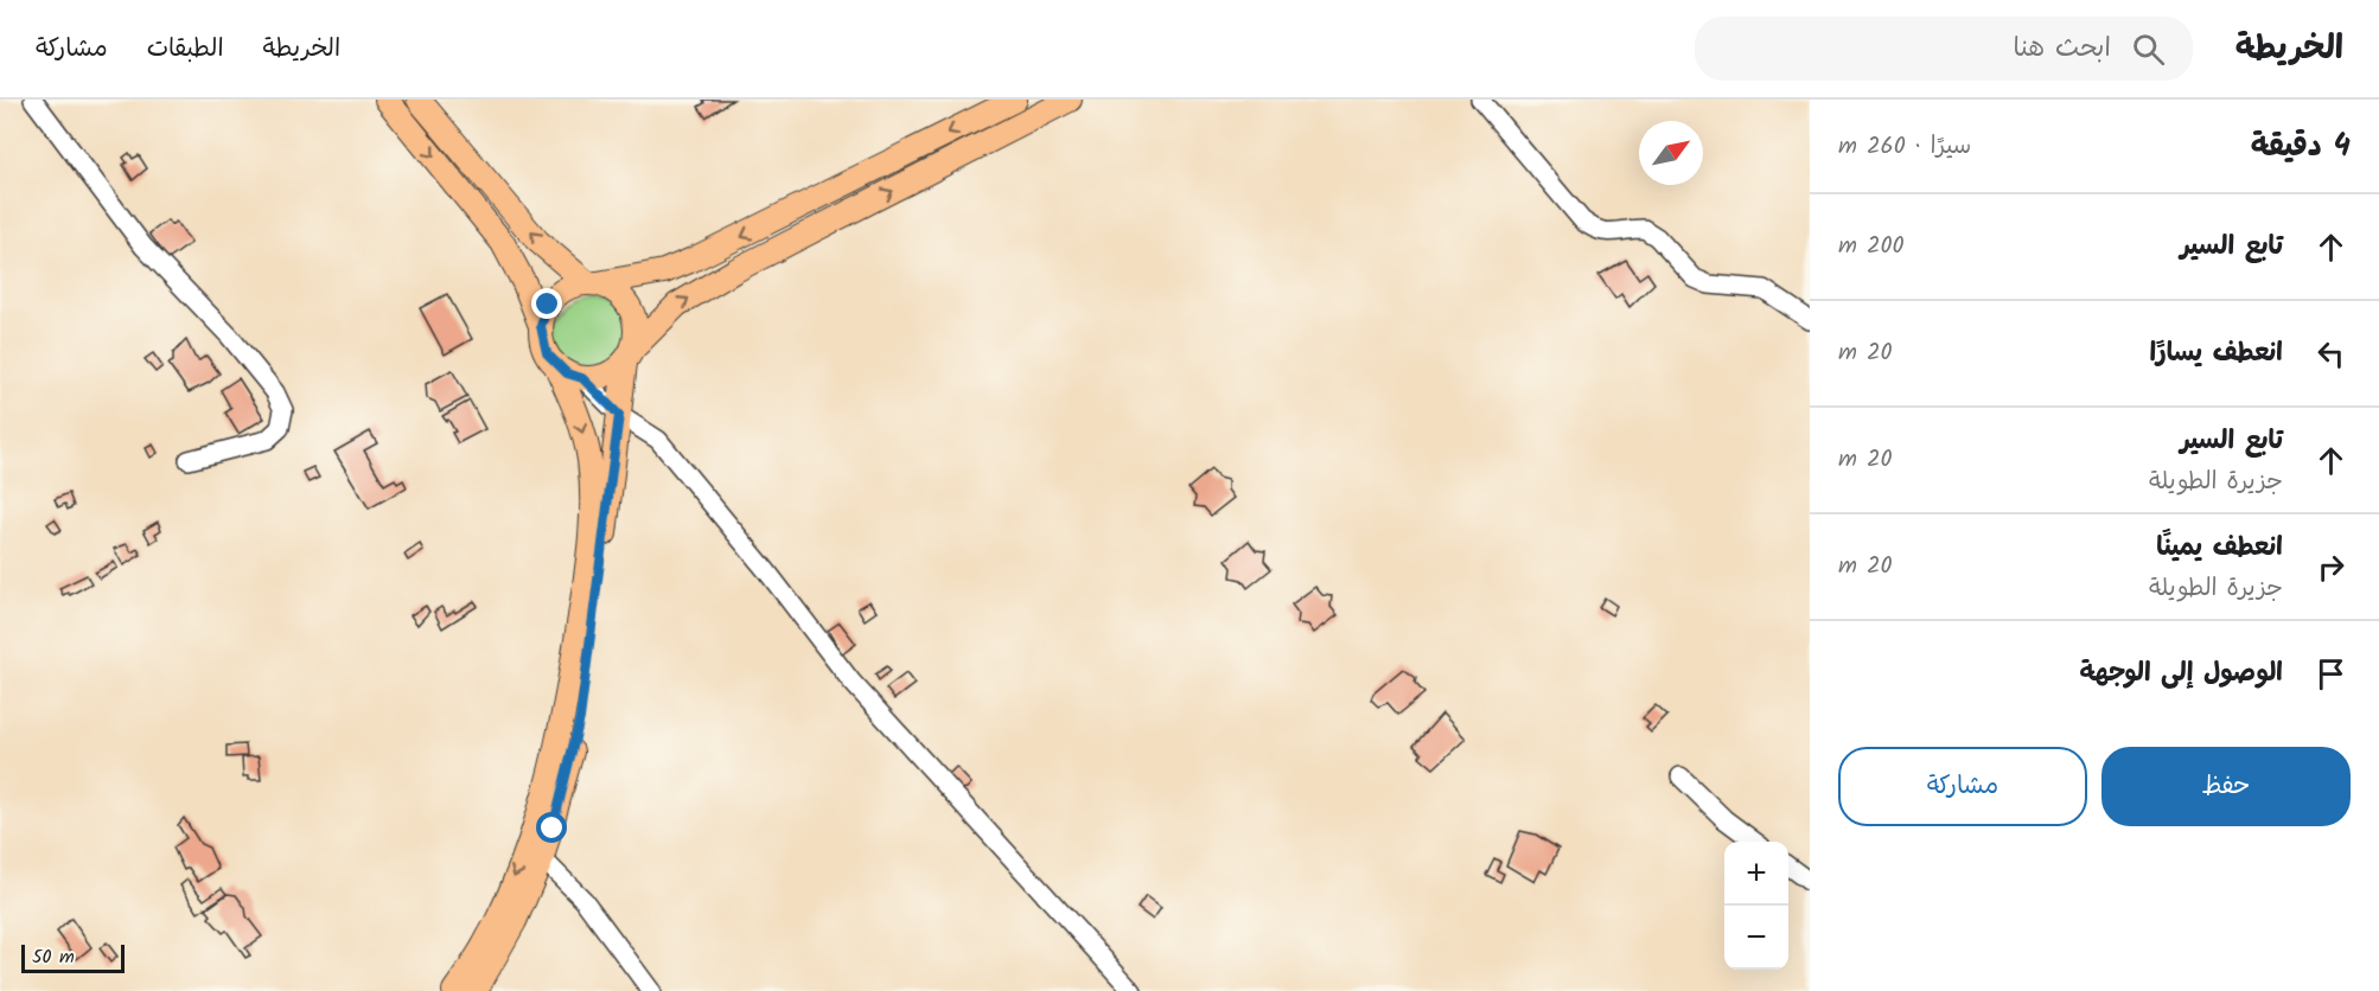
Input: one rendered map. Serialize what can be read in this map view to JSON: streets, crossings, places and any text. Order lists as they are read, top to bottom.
{
  "scale_bar": "50 m",
  "north": "top right",
  "page": {
    "header": "الخريطة",
    "search": "ابحث هنا",
    "nav": ["الخريطة", "الطبقات", "مشاركة"],
    "heading": ["4 دقيقة", "سيرًا · 260 m"],
    "list": [
      ["تابع السير", "200 m"],
      ["انعطف يسارًا", "20 m"],
      ["تابع السير", "جزيرة الطويلة", "20 m"],
      ["انعطف يمينًا", "جزيرة الطويلة", "20 m"],
      "الوصول إلى الوجهة"
    ],
    "buttons": ["حفظ", "مشاركة"],
    "map_buttons": ["+", "−"],
    "scale": "50 m"
  }
}
